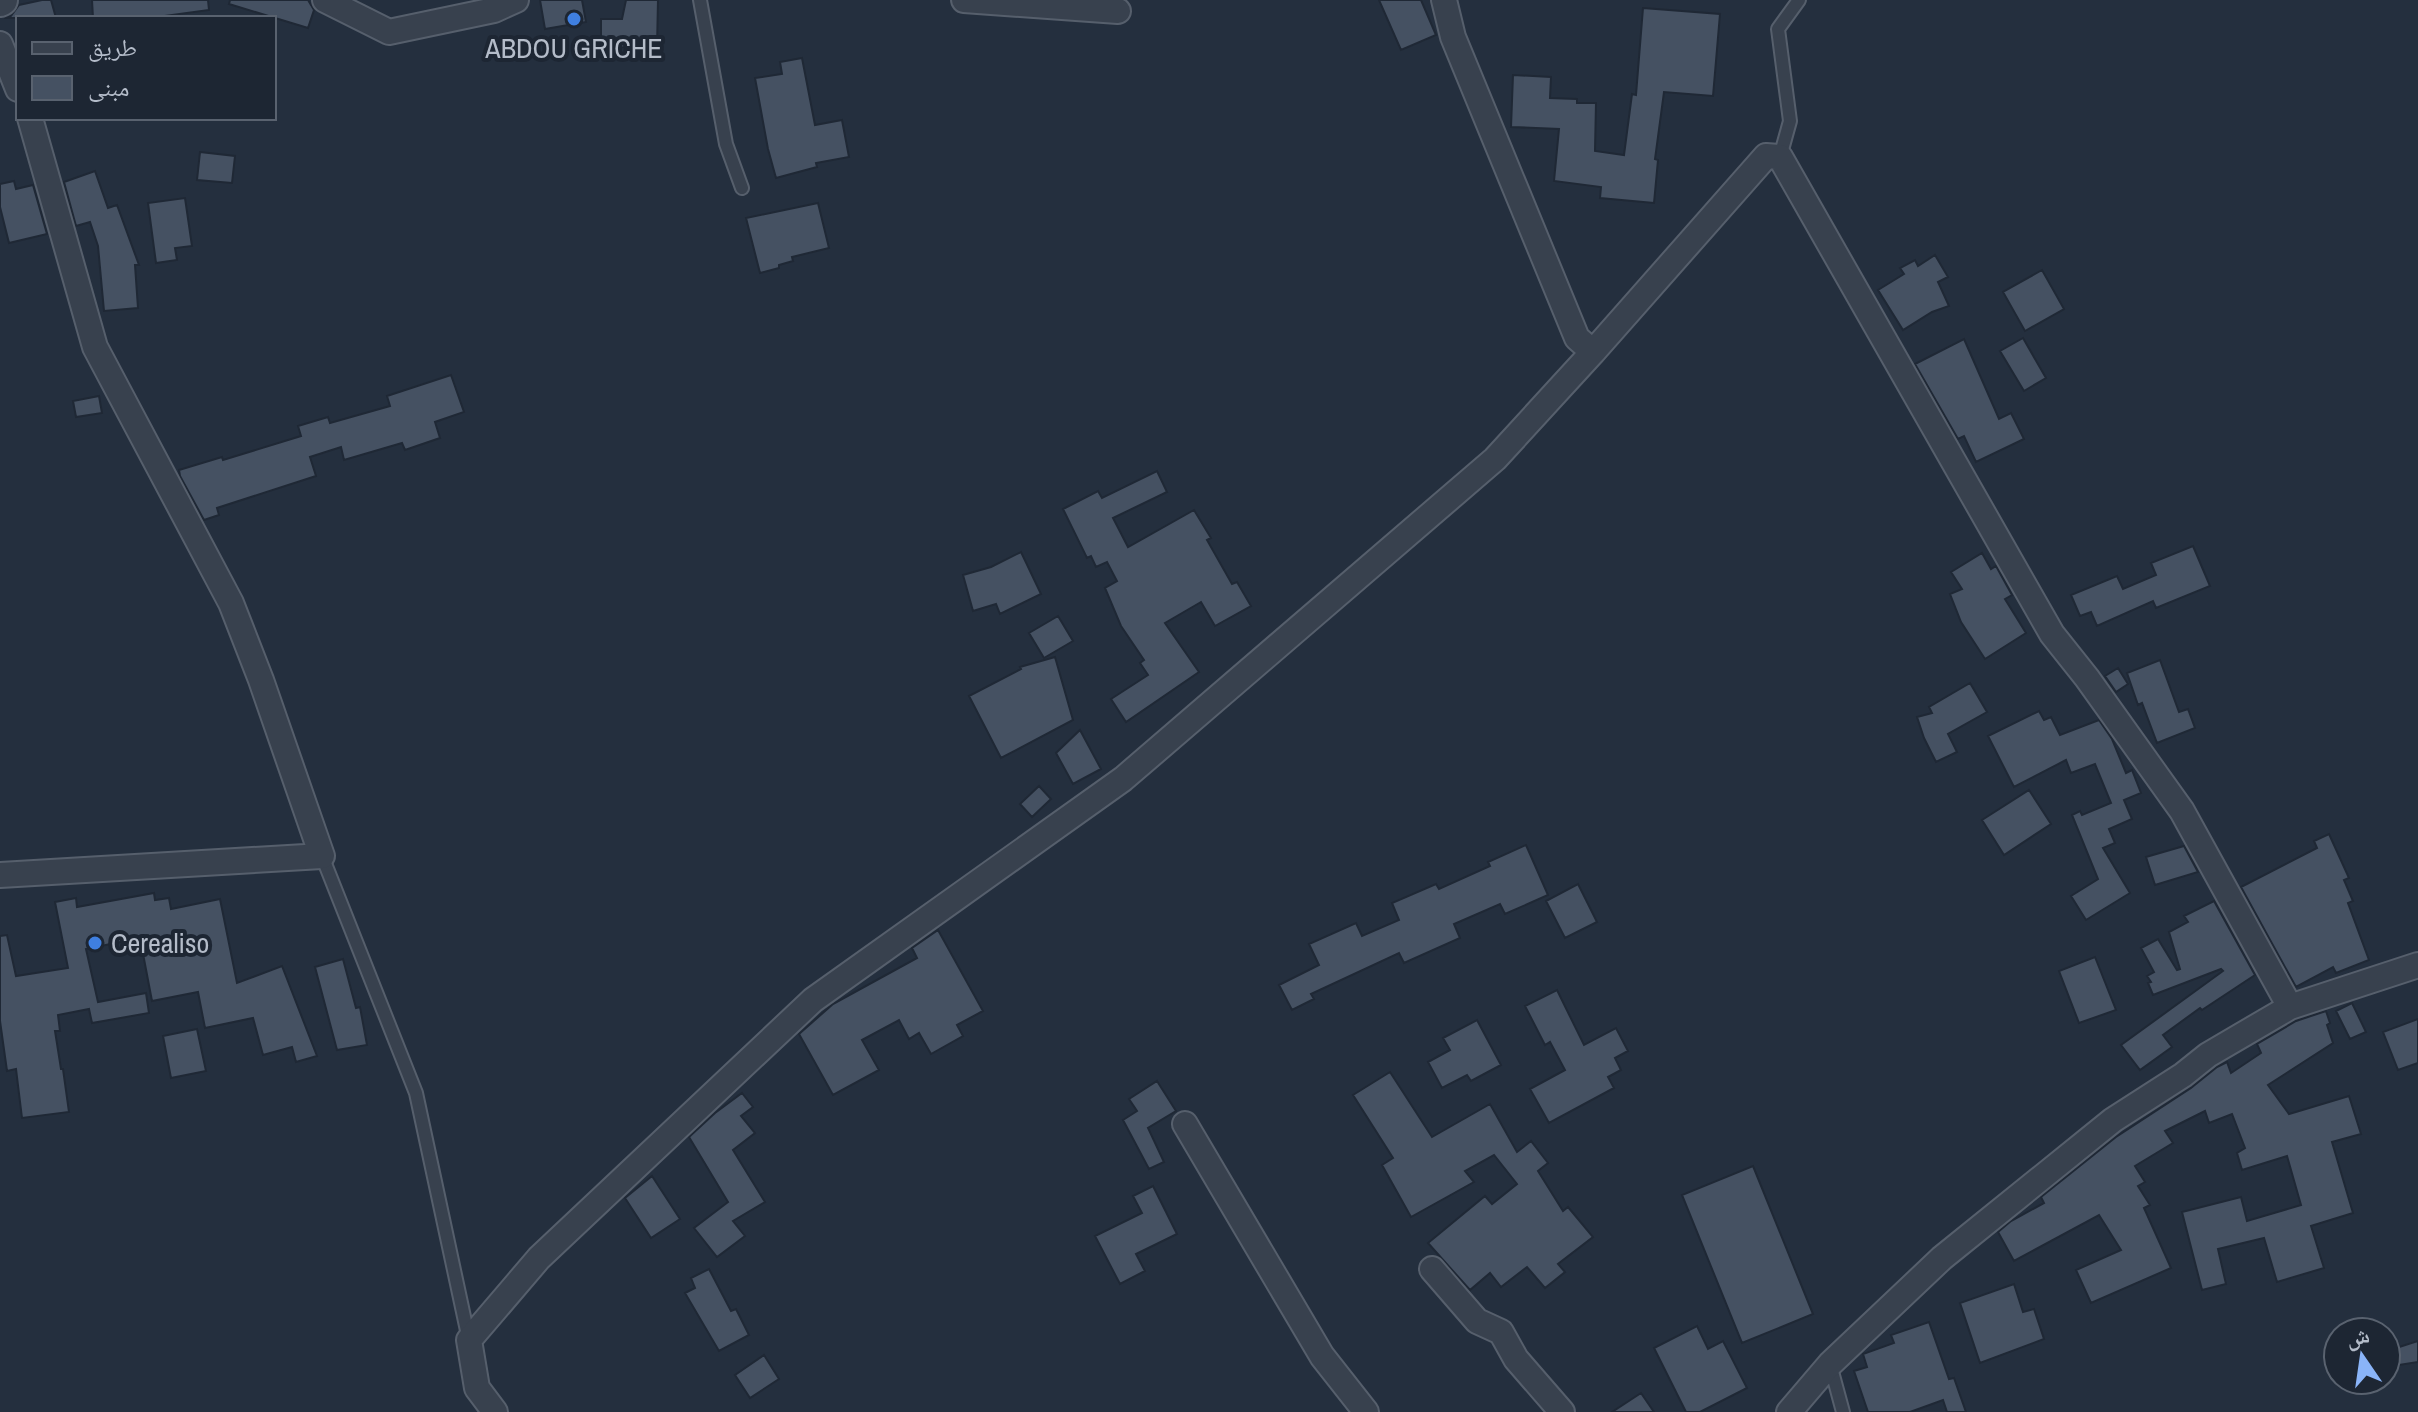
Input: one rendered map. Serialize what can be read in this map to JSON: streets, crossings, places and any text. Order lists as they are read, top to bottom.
{
  "places": ["ABDOU GRICHE", "Cerealiso"],
  "legend": ["طريق", "مبنى"],
  "north": "top"
}
